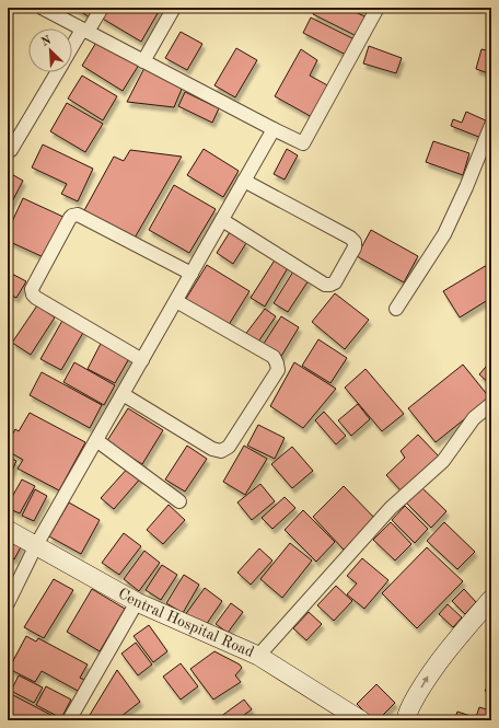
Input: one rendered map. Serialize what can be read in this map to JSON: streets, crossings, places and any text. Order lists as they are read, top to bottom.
{
  "streets": {
    "street": ["Central Hospital Road"]
  },
  "north": "top left"
}
